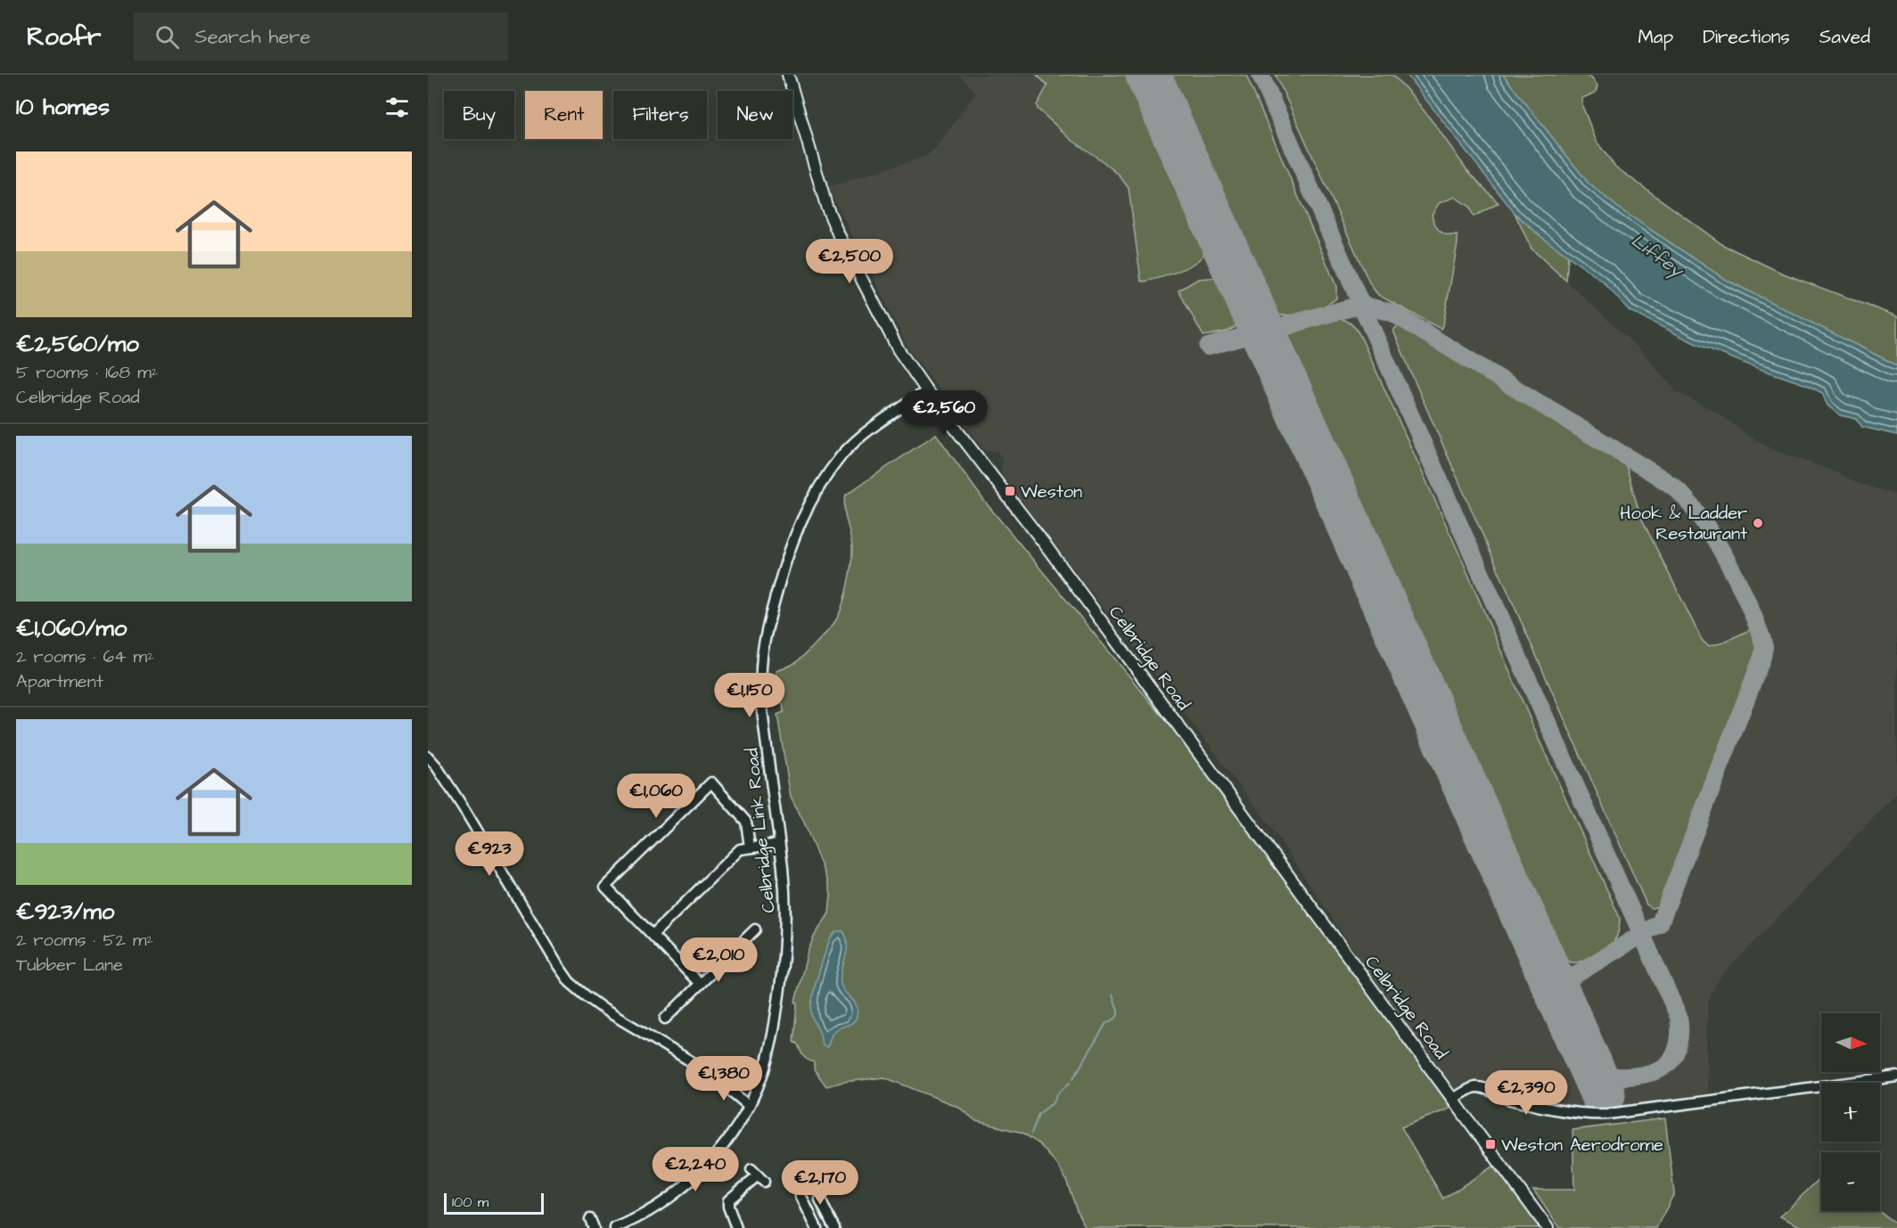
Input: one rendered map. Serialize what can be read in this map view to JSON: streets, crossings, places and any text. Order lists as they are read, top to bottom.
{
  "streets": {
    "main road": ["Celbridge Road"],
    "street": ["Celbridge Link Road"]
  },
  "crossings": [
    ["Celbridge Road", "Celbridge Link Road"]
  ],
  "water": ["Liffey"],
  "places": {
    "transit": ["Weston", "Weston Aerodrome"],
    "other": ["Hook & Ladder Restaurant"]
  },
  "scale_bar": "100 m",
  "north": "right",
  "page": {
    "header": "Roofr",
    "search": "Search here",
    "nav": ["Map", "Directions", "Saved"],
    "heading": "10 homes",
    "chip": [
      "Buy",
      "Rent",
      "Filters",
      "New"
    ],
    "list": [
      {
        "name": "€2,560/mo",
        "note": "5 rooms · 168 m² · Celbridge Road"
      },
      {
        "name": "€1,060/mo",
        "note": "2 rooms · 64 m² · Apartment"
      },
      {
        "name": "€923/mo",
        "note": "2 rooms · 52 m² · Tubber Lane"
      }
    ],
    "price": [
      "€2,500",
      "€2,560",
      "€1,150",
      "€1,060",
      "€923",
      "€2,010",
      "€1,380",
      "€2,390",
      "€2,240",
      "€2,170"
    ],
    "map_buttons": ["+", "−"],
    "scale": "100 m"
  }
}
